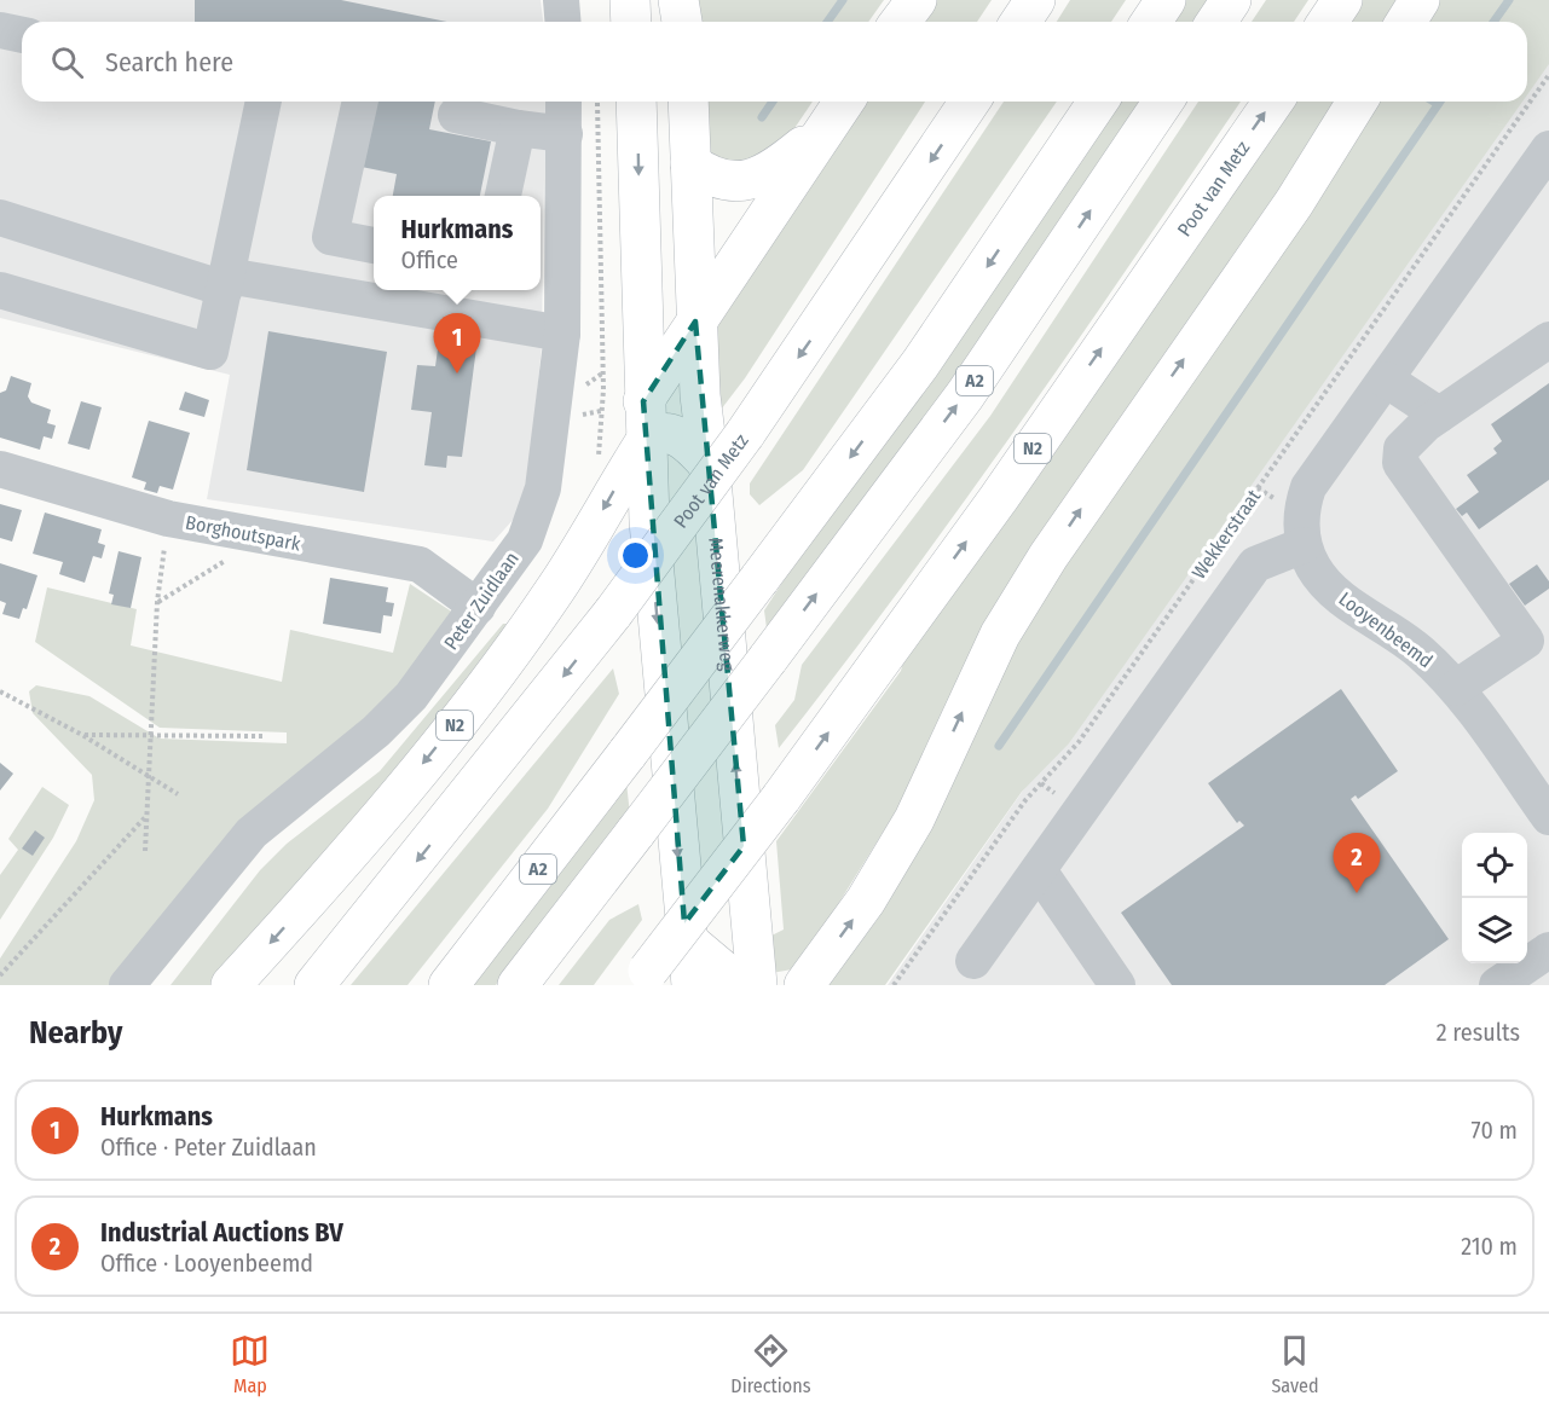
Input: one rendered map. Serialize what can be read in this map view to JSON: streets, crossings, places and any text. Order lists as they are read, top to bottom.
{
  "streets": {
    "main road": [
      "Poot van Metz",
      "A2",
      "N2",
      "Meerenakkerweg"
    ],
    "street": [
      "Borghoutspark",
      "Wekkerstraat",
      "Peter Zuidlaan",
      "Looyenbeemd"
    ]
  },
  "crossings": [
    ["Borghoutspark", "Peter Zuidlaan"],
    ["Wekkerstraat", "Looyenbeemd"]
  ],
  "page": {
    "search": "Search here",
    "popup": ["Hurkmans", "Office"],
    "pins": ["1", "2"],
    "heading": ["Nearby", "2 results"],
    "list": [
      {
        "mark": "1",
        "name": "Hurkmans",
        "note": "Office · Peter Zuidlaan",
        "value": "70 m"
      },
      {
        "mark": "2",
        "name": "Industrial Auctions BV",
        "note": "Office · Looyenbeemd",
        "value": "210 m"
      }
    ],
    "nav": ["Map", "Directions", "Saved"]
  }
}
